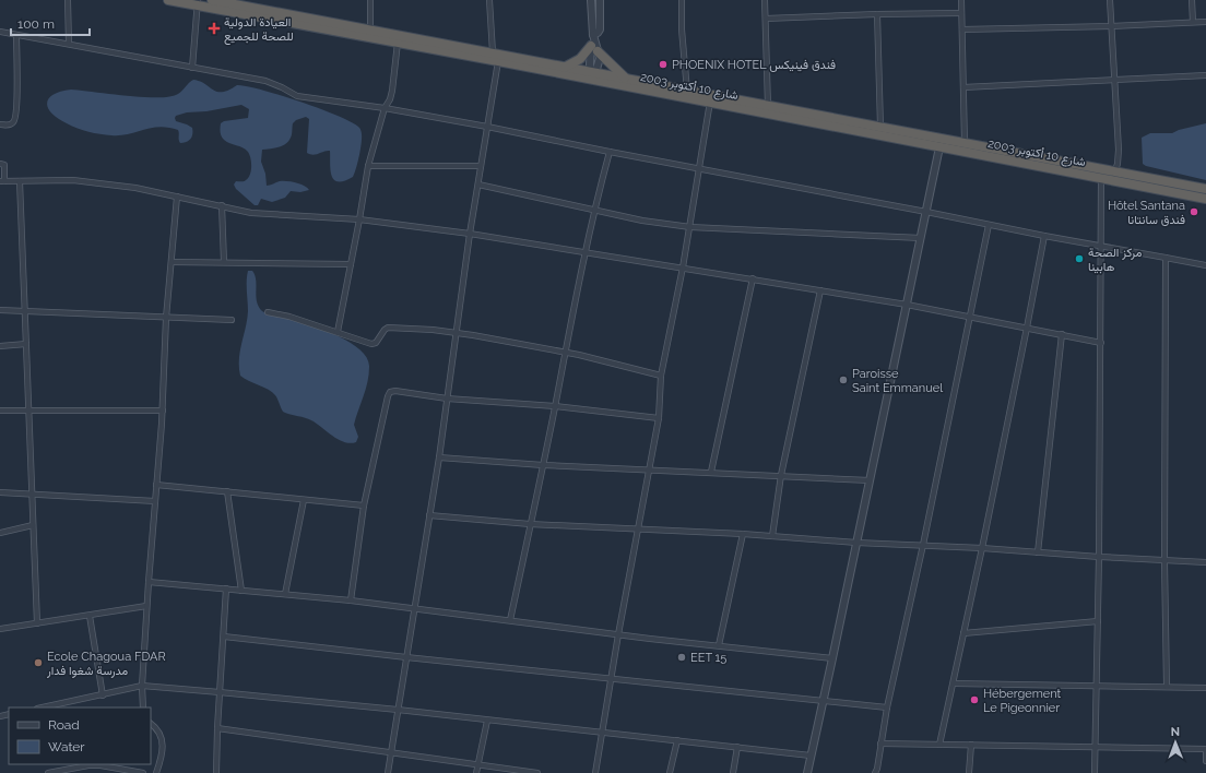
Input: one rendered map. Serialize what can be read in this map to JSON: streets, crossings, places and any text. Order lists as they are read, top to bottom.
{
  "streets": {
    "highway": ["شارع 10 أكتوبر 2003"]
  },
  "places": {
    "health": ["العيادة الدولية للصحة للجميع"],
    "other": [
      "PHOENIX HOTEL فندق فينيكس",
      "Hôtel Santana فندق سانتانا",
      "مركز الصحة هابينا",
      "Paroisse Saint Emmanuel",
      "EET 15",
      "Ecole Chagoua FDAR مدرسة شغوا فدار",
      "Hébergement Le Pigeonnier"
    ]
  },
  "legend": ["Road", "Water"],
  "scale_bar": "100 m",
  "north": "top"
}
